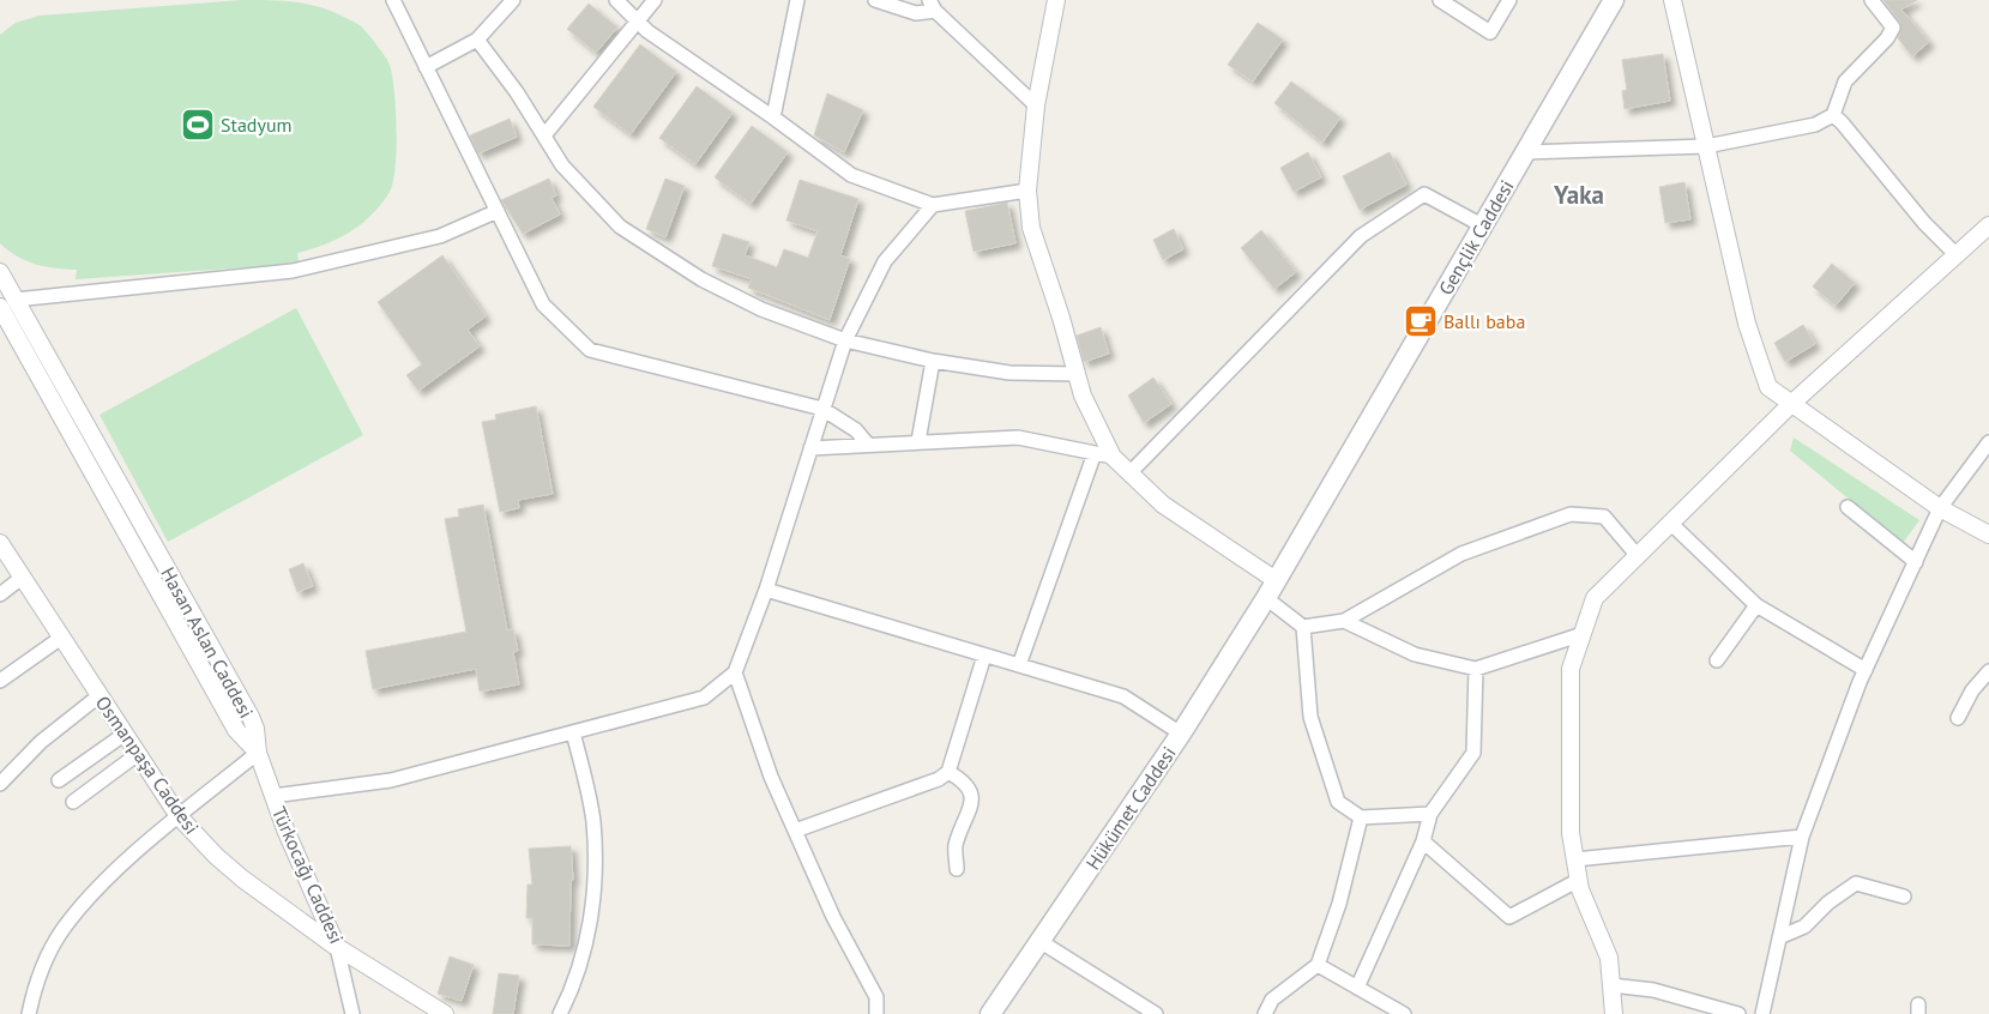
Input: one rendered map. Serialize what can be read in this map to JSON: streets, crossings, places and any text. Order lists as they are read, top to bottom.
{
  "streets": {
    "main road": ["Gençlik Caddesi", "Hükümet Caddesi"],
    "street": ["Hasan Aslan Caddesi", "Osmanpaşa Caddesi", "Türkocağı Caddesi"]
  },
  "crossings": [
    ["Gençlik Caddesi", "Hükümet Caddesi"],
    ["Hasan Aslan Caddesi", "Türkocağı Caddesi"],
    ["Osmanpaşa Caddesi", "Türkocağı Caddesi"]
  ],
  "districts": ["Yaka"],
  "places": {
    "sports": ["Stadyum"],
    "cafe": ["Ballı baba"]
  }
}
